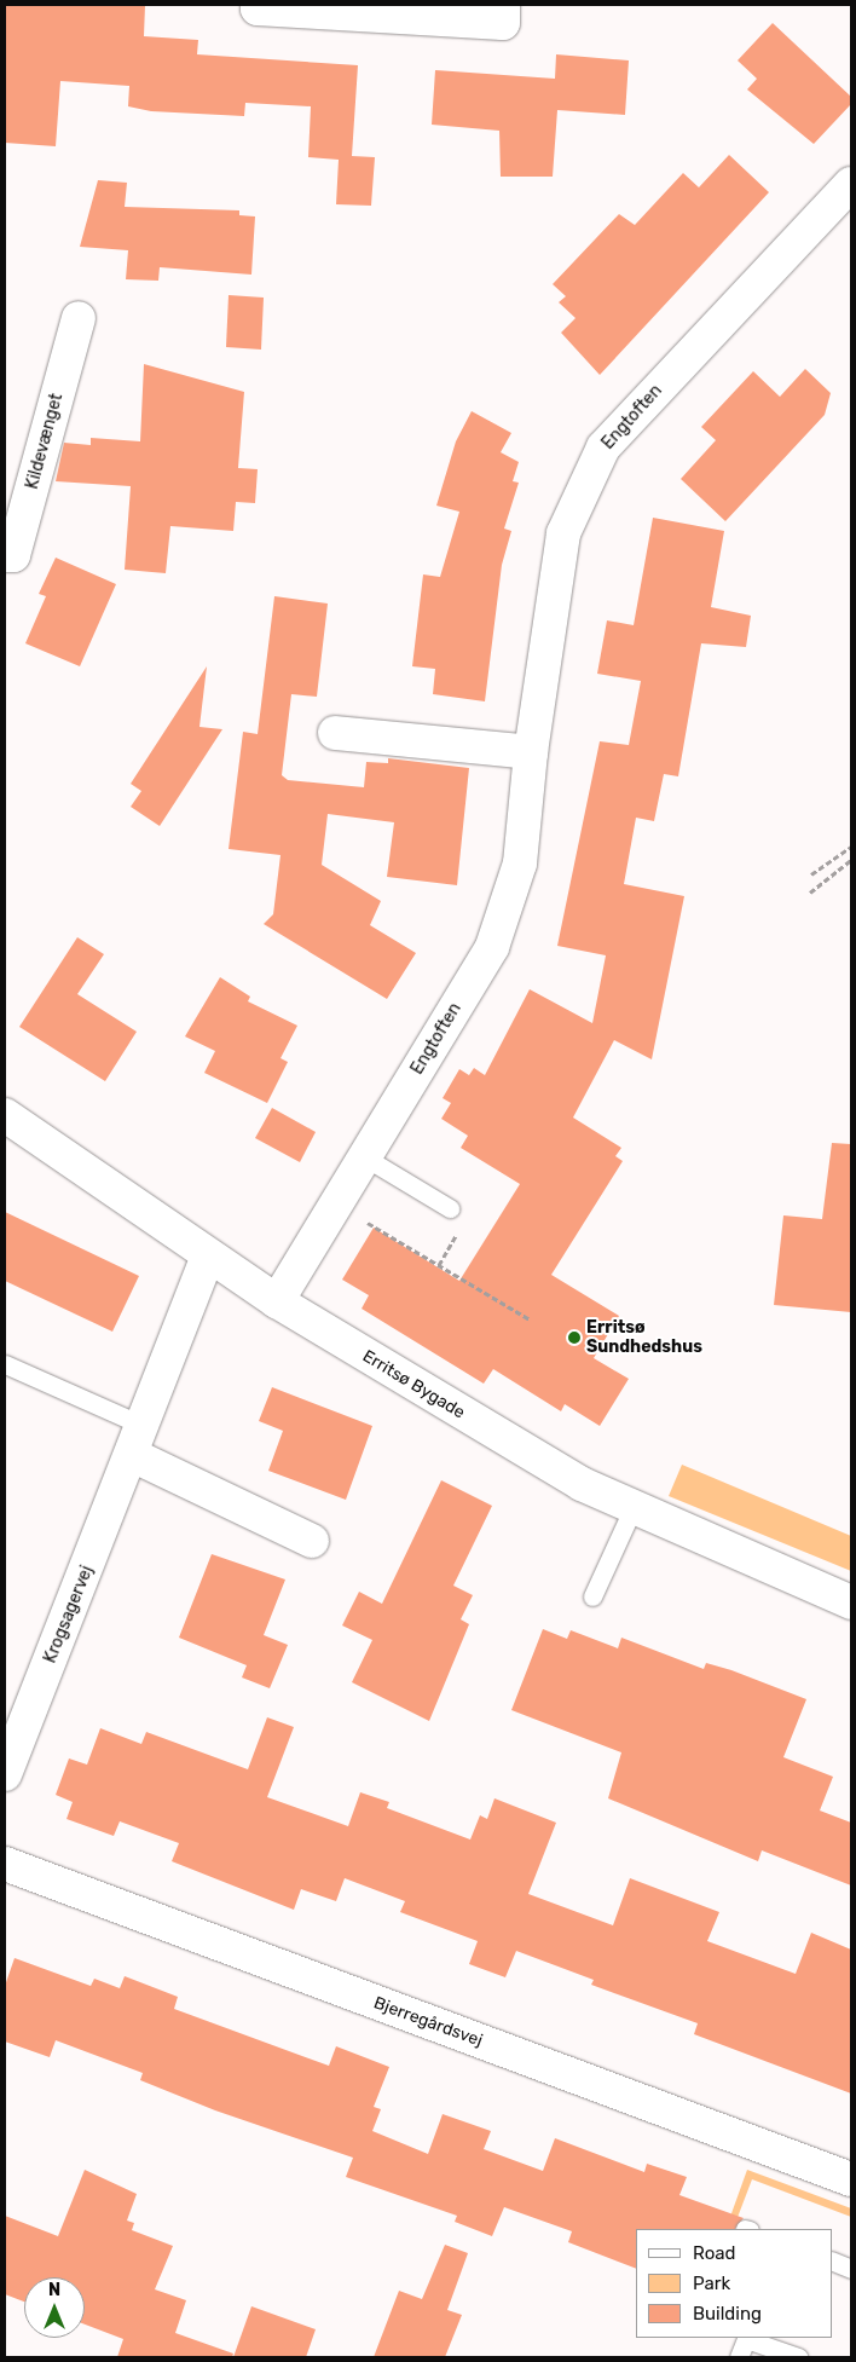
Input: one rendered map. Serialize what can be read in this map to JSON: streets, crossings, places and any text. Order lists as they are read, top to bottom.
{
  "streets": {
    "street": [
      "Engtoften",
      "Kildevænget",
      "Erritsø Bygade",
      "Krogsagervej",
      "Bjerregårdsvej"
    ]
  },
  "crossings": [
    ["Engtoften", "Erritsø Bygade"],
    ["Erritsø Bygade", "Krogsagervej"]
  ],
  "places": ["Erritsø Sundhedshus"],
  "legend": ["Road", "Park", "Building"],
  "north": "top"
}
